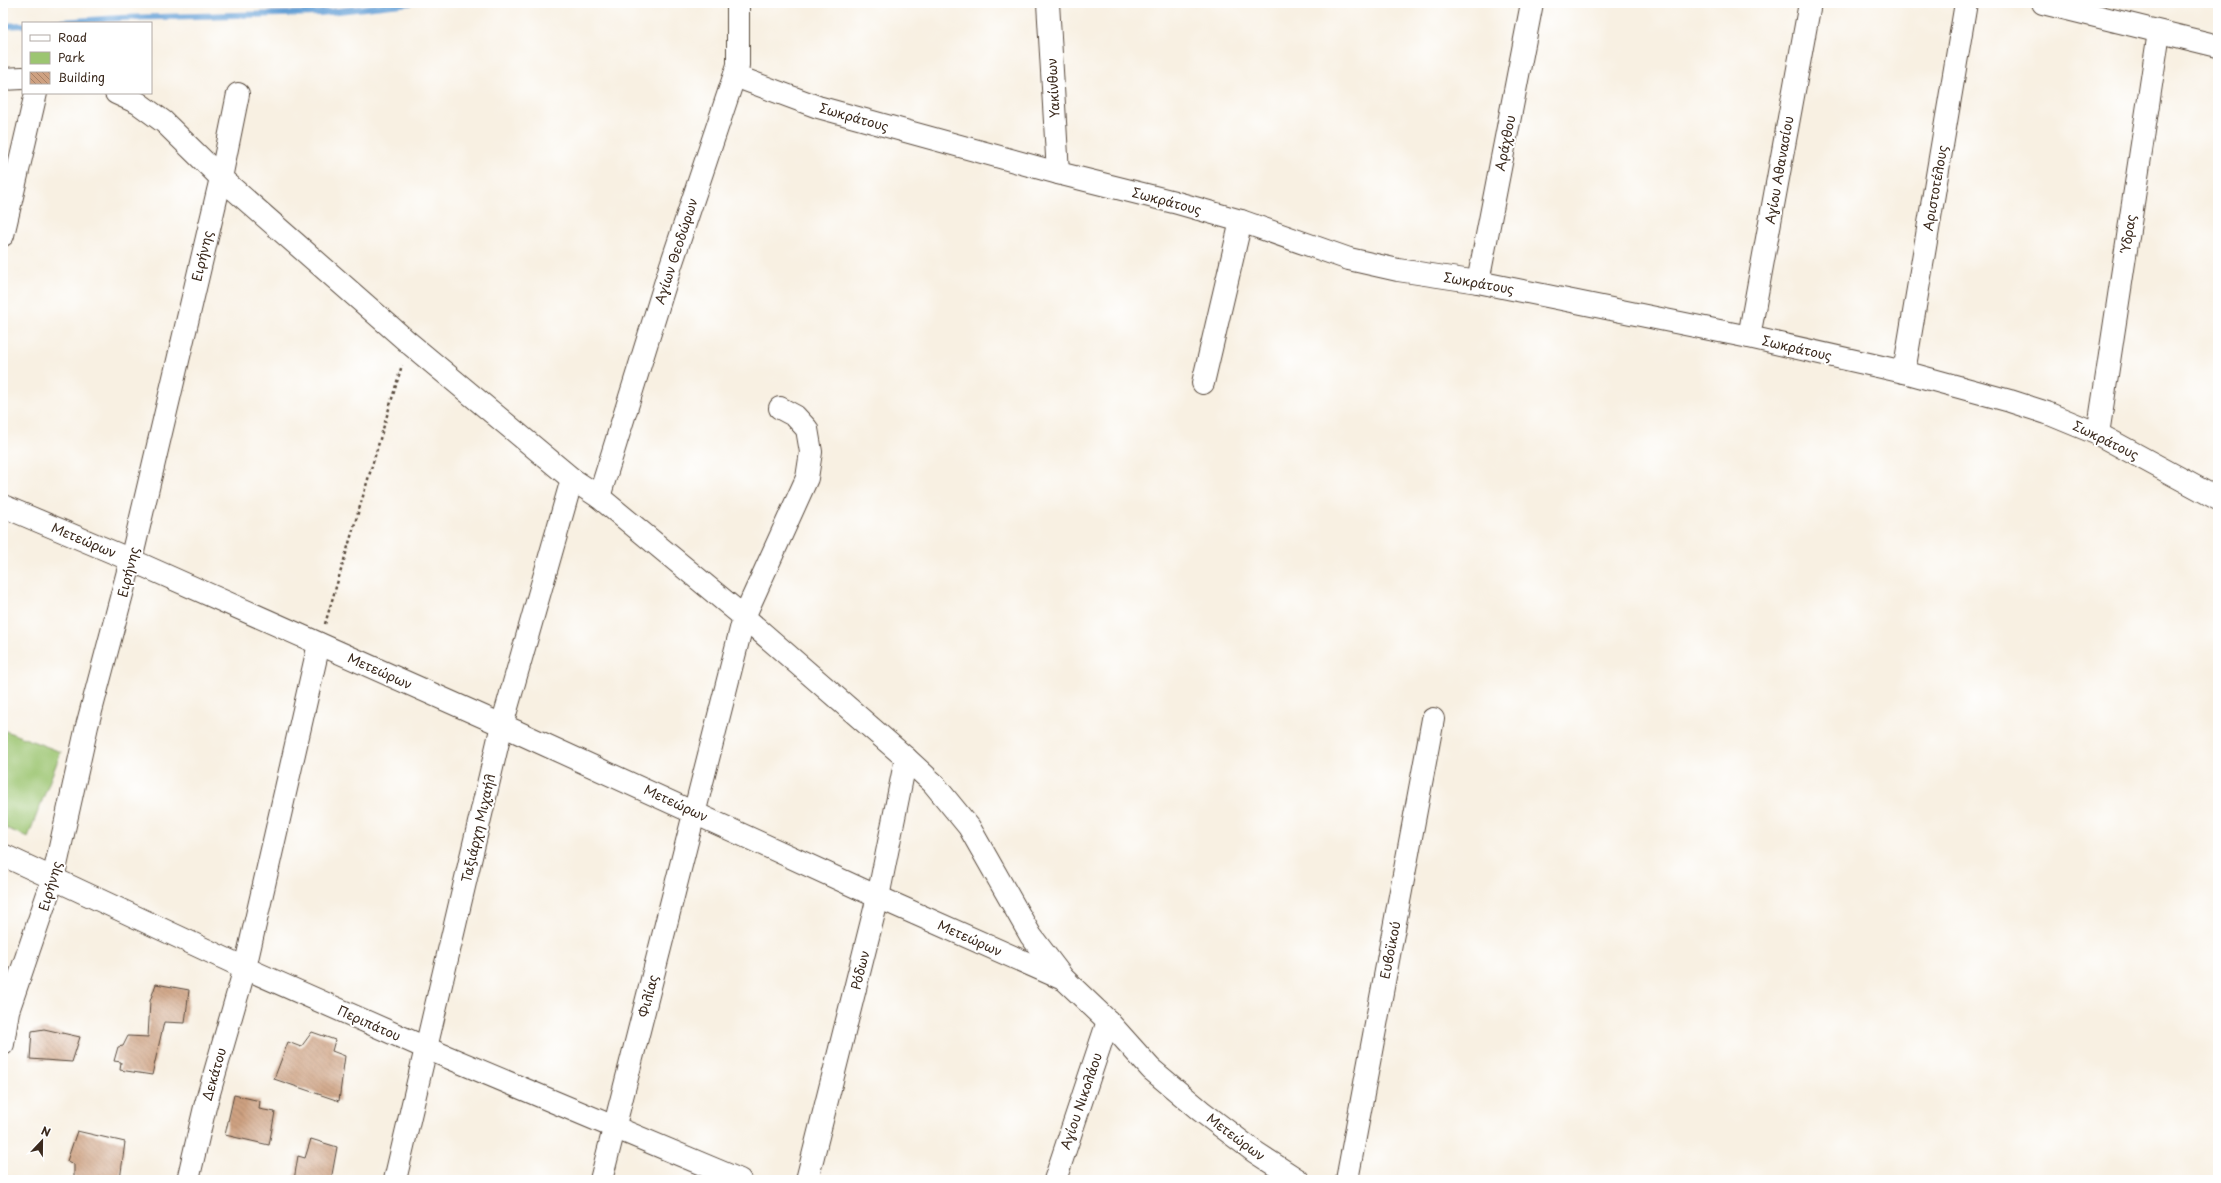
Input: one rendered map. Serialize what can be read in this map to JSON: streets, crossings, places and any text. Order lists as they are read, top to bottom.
{
  "streets": {
    "street": [
      "Υακίνθων",
      "Σωκράτους",
      "Αράχθου",
      "Αγίου Αθανασίου",
      "Αριστοτέλους",
      "Ύδρας",
      "Αγίων Θεοδώρων",
      "Ειρήνης",
      "Μετεώρων",
      "Ταξιάρχη Μιχαήλ",
      "Ευβοϊκού",
      "Ρόδων",
      "Φιλίας",
      "Περιπάτου",
      "Δεκάτου",
      "Αγίου Νικολάου"
    ]
  },
  "crossings": [
    ["Υακίνθων", "Σωκράτους"],
    ["Σωκράτους", "Αράχθου"],
    ["Σωκράτους", "Αγίου Αθανασίου"],
    ["Σωκράτους", "Αριστοτέλους"],
    ["Σωκράτους", "Ύδρας"],
    ["Σωκράτους", "Αγίων Θεοδώρων"],
    ["Ειρήνης", "Μετεώρων"],
    ["Ειρήνης", "Περιπάτου"],
    ["Μετεώρων", "Ταξιάρχη Μιχαήλ"],
    ["Μετεώρων", "Ρόδων"],
    ["Μετεώρων", "Φιλίας"],
    ["Μετεώρων", "Δεκάτου"],
    ["Μετεώρων", "Αγίου Νικολάου"],
    ["Ταξιάρχη Μιχαήλ", "Περιπάτου"],
    ["Φιλίας", "Περιπάτου"],
    ["Περιπάτου", "Δεκάτου"]
  ],
  "legend": ["Road", "Park", "Building"],
  "north": "top"
}
